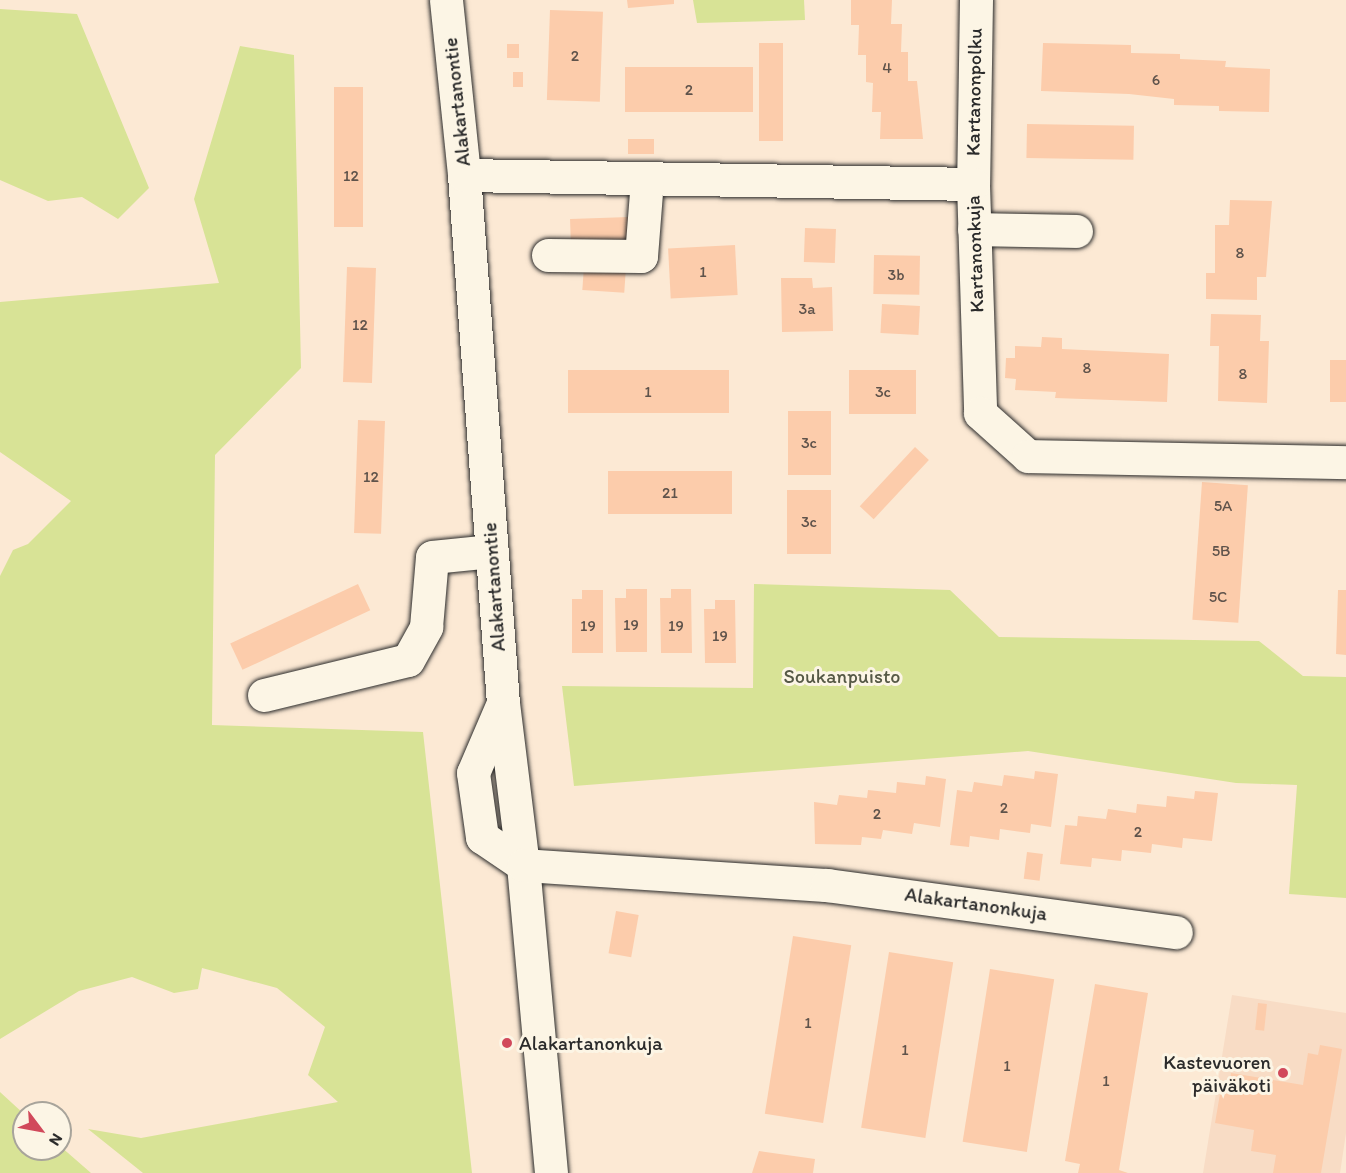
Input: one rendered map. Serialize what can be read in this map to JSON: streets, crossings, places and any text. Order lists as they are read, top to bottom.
{
  "streets": {
    "street": [
      "Kartanonpolku",
      "Alakartanontie",
      "Kartanonkuja",
      "Alakartanonkuja"
    ]
  },
  "crossings": [
    ["Kartanonpolku", "Kartanonkuja"],
    ["Alakartanontie", "Kartanonkuja"],
    ["Alakartanontie", "Alakartanonkuja"]
  ],
  "parks": ["Soukanpuisto"],
  "places": ["Alakartanonkuja", "Kastevuoren päiväkoti"],
  "house_numbers": [
    "2",
    "4",
    "6",
    "2",
    "12",
    "8",
    "1",
    "3b",
    "3a",
    "12",
    "8",
    "8",
    "1",
    "3c",
    "3c",
    "12",
    "21",
    "5A",
    "3c",
    "5B",
    "5C",
    "19",
    "19",
    "19",
    "19",
    "2",
    "2",
    "2",
    "1",
    "1",
    "1",
    "1"
  ],
  "north": "bottom right"
}
